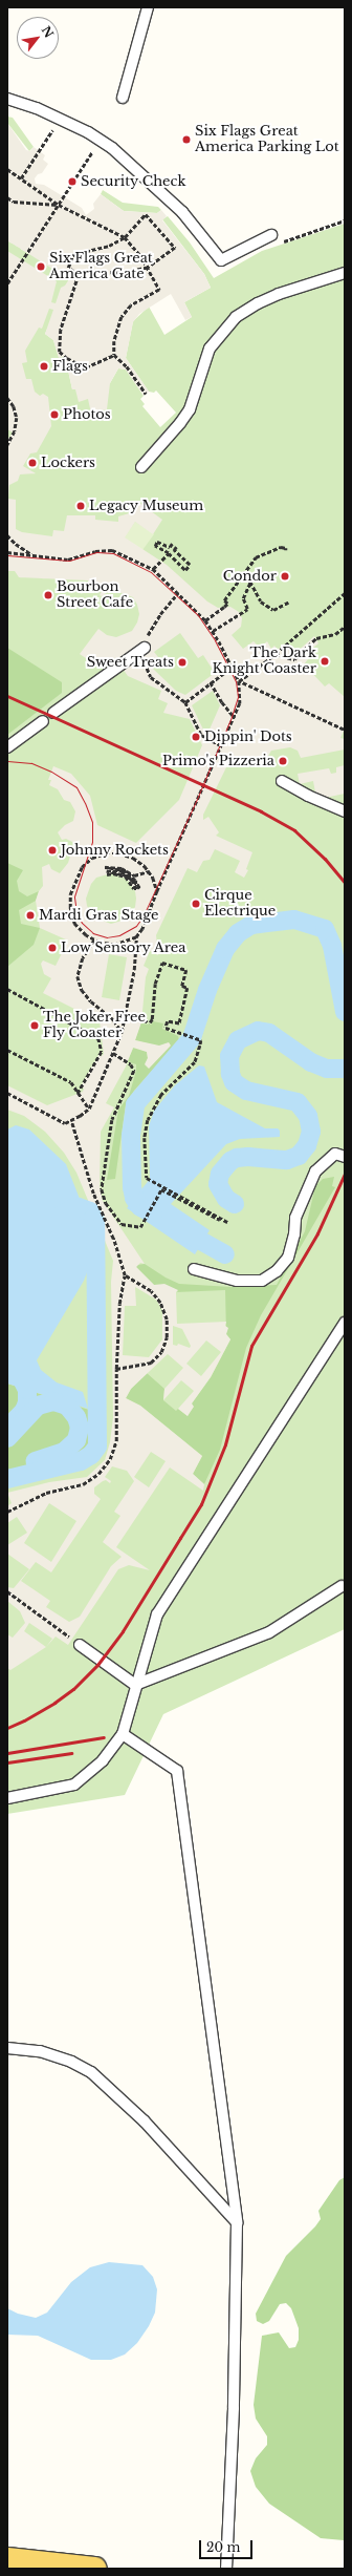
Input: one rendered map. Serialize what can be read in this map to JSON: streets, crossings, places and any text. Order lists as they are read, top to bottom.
{
  "places": [
    "Six Flags Great America Parking Lot",
    "Security Check",
    "Six Flags Great America Gate",
    "Flags",
    "Photos",
    "Lockers",
    "Legacy Museum",
    "Condor",
    "Bourbon Street Cafe",
    "The Dark Knight Coaster",
    "Sweet Treats",
    "Dippin' Dots",
    "Primo's Pizzeria",
    "Johnny Rockets",
    "Cirque Electrique",
    "Mardi Gras Stage",
    "Low Sensory Area",
    "The Joker Free Fly Coaster"
  ],
  "scale_bar": "20 m",
  "north": "top right"
}
